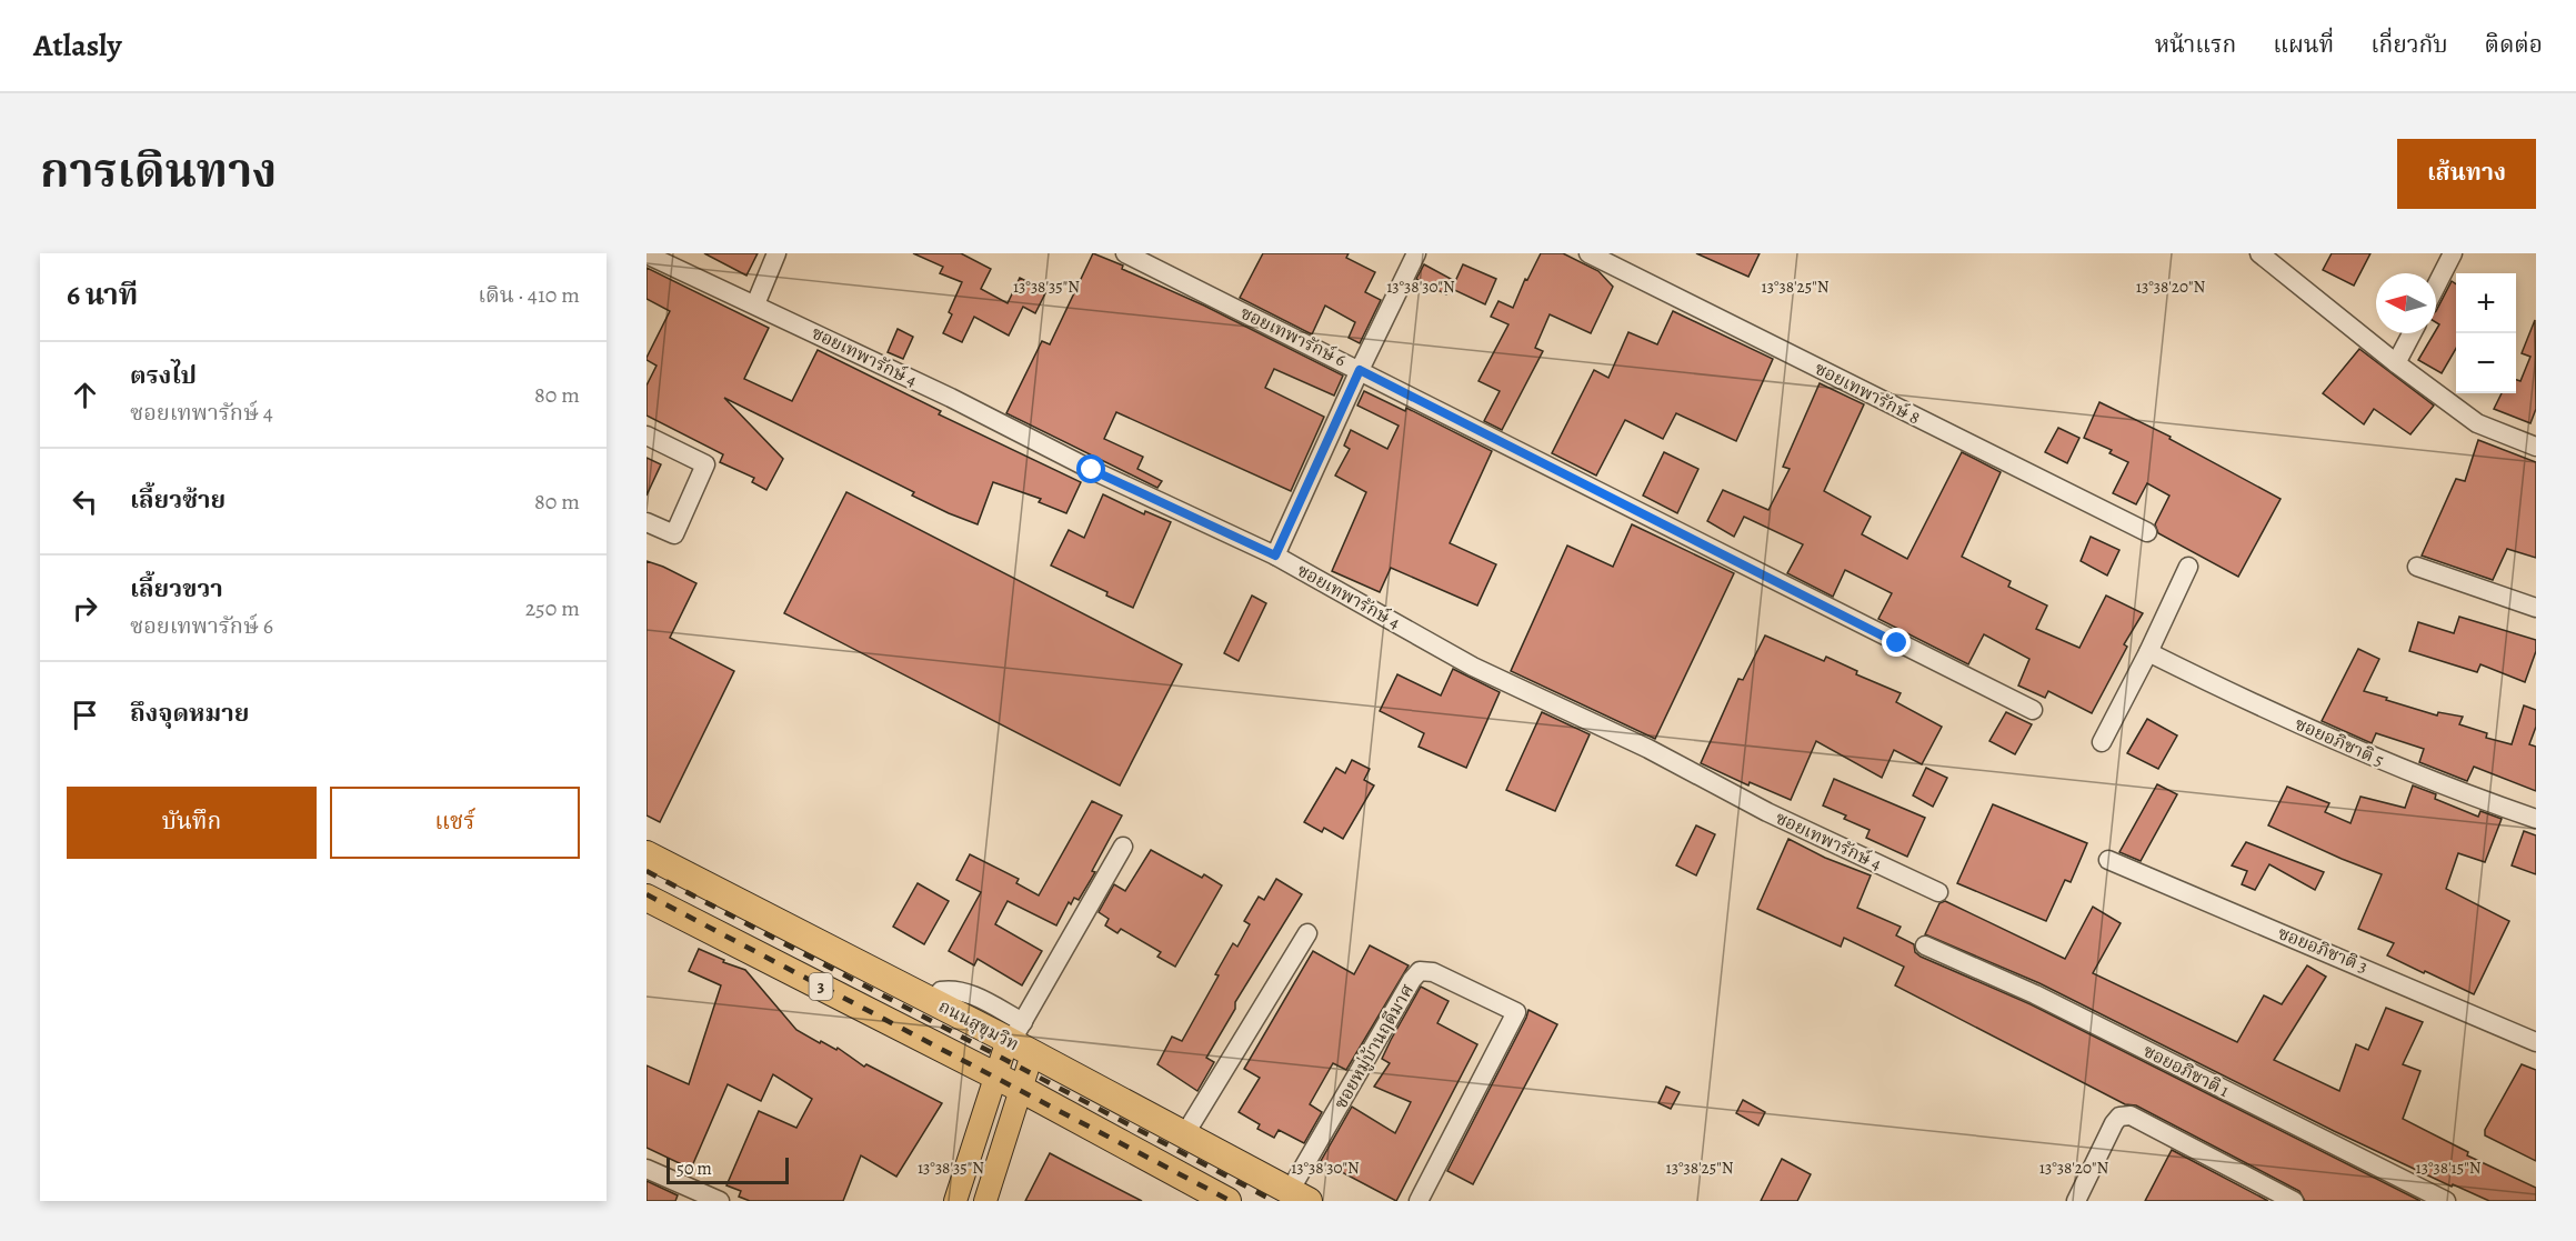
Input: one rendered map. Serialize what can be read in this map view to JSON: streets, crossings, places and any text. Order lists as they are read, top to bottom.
{
  "streets": {
    "highway": ["3", "ถนนสุขุมวิท"],
    "street": [
      "ซอยเทพารักษ์ 6",
      "ซอยเทพารักษ์ 4",
      "ซอยเทพารักษ์ 8",
      "ซอยอภิชาติ 5",
      "ซอยอภิชาติ 3",
      "ซอยหมู่บ้านฤดีมาศ",
      "ซอยอภิชาติ 1"
    ]
  },
  "crossings": [
    ["ถนนสุขุมวิท", "ซอยหมู่บ้านฤดีมาศ"]
  ],
  "scale_bar": "50 m",
  "north": "left",
  "page": {
    "header": "Atlasly",
    "nav": [
      "หน้าแรก",
      "แผนที่",
      "เกี่ยวกับ",
      "ติดต่อ"
    ],
    "title": "การเดินทาง",
    "buttons": [
      "เส้นทาง",
      ["บันทึก", "แชร์"]
    ],
    "heading": ["6 นาที", "เดิน · 410 m"],
    "map_buttons": ["+", "−"],
    "list": [
      ["ตรงไป", "ซอยเทพารักษ์ 4", "80 m"],
      ["เลี้ยวซ้าย", "80 m"],
      ["เลี้ยวขวา", "ซอยเทพารักษ์ 6", "250 m"],
      "ถึงจุดหมาย"
    ],
    "scale": "50 m"
  },
  "coordinates": [
    "13°38'35\"N",
    "13°38'30\"N",
    "13°38'25\"N",
    "13°38'20\"N",
    "13°38'15\"N"
  ]
}
